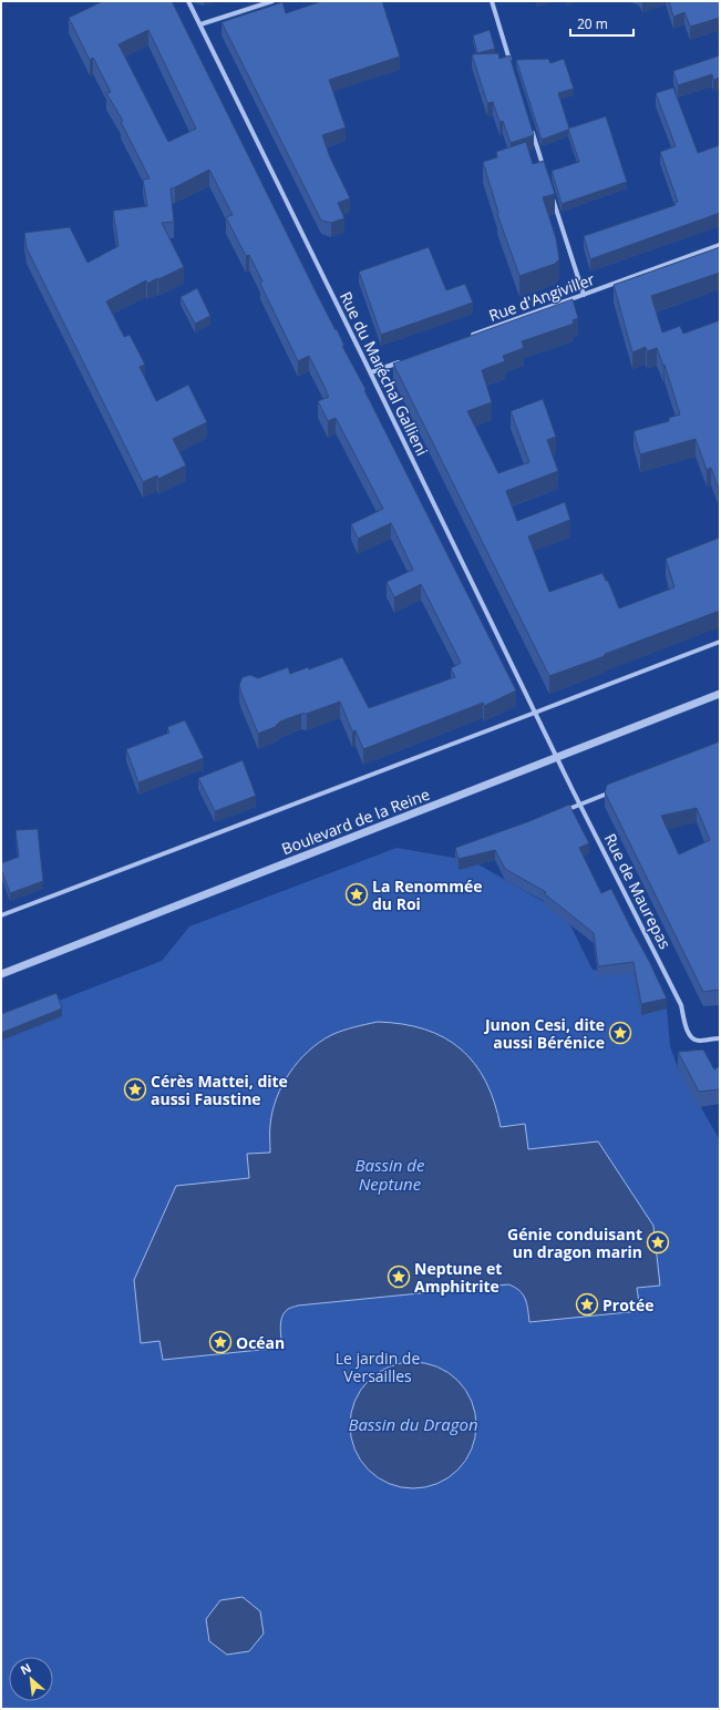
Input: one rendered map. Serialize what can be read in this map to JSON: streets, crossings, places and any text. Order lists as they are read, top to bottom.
{
  "streets": {
    "street": [
      "Rue d'Angiviller",
      "Rue du Maréchal Gallieni",
      "Boulevard de la Reine",
      "Rue de Maurepas"
    ]
  },
  "crossings": [
    ["Rue du Maréchal Gallieni", "Boulevard de la Reine"],
    ["Rue du Maréchal Gallieni", "Rue de Maurepas"],
    ["Boulevard de la Reine", "Rue de Maurepas"]
  ],
  "water": ["Bassin de Neptune", "Bassin du Dragon"],
  "parks": ["Le jardin de Versailles"],
  "places": {
    "place": [
      "La Renommée du Roi",
      "Junon Cesi, dite aussi Bérénice",
      "Cérès Mattei, dite aussi Faustine",
      "Génie conduisant un dragon marin",
      "Neptune et Amphitrite",
      "Protée",
      "Océan"
    ]
  },
  "scale_bar": "20 m",
  "north": "top left"
}
